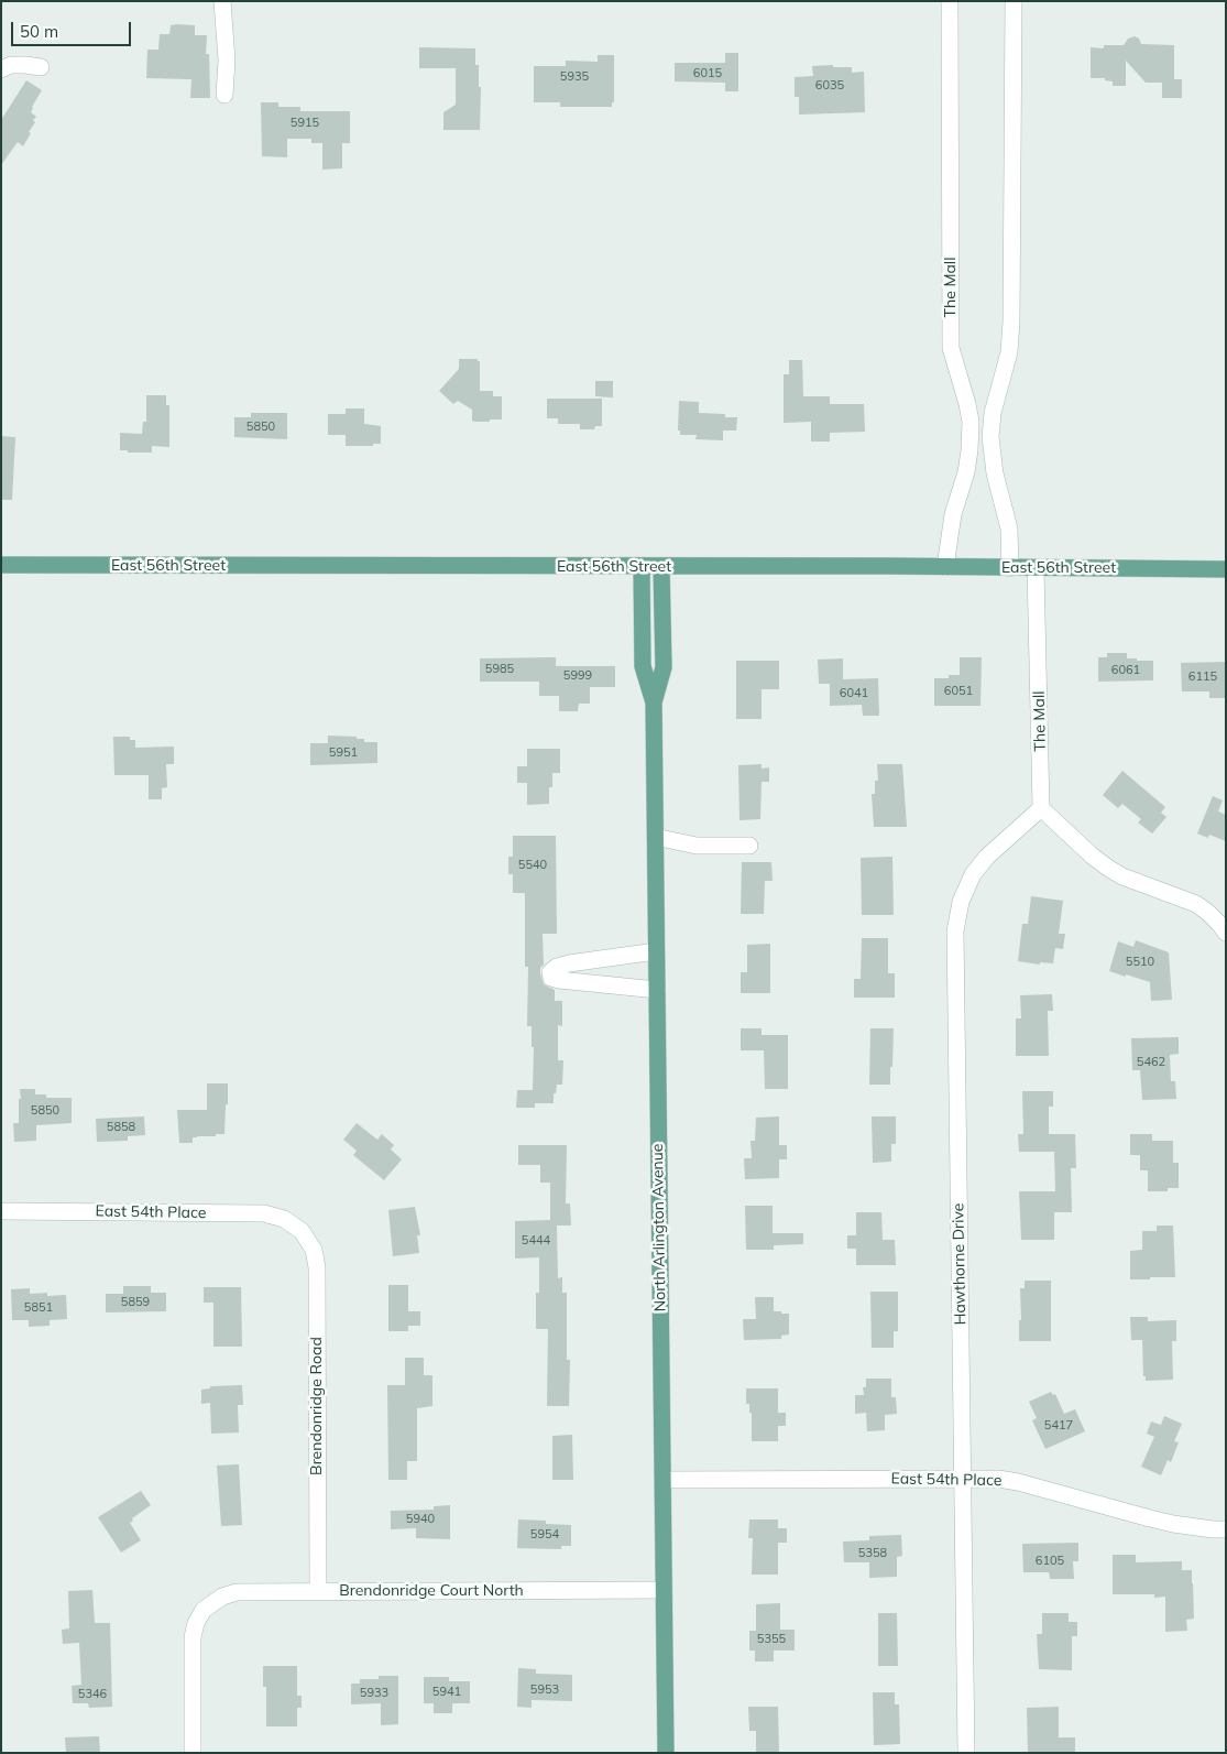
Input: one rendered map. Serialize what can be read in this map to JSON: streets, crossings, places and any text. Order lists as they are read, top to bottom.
{
  "streets": {
    "main road": ["East 56th Street", "North Arlington Avenue"],
    "street": [
      "The Mall",
      "East 54th Place",
      "Hawthorne Drive",
      "Brendonridge Road",
      "Brendonridge Court North"
    ]
  },
  "crossings": [
    ["The Mall", "East 56th Street"],
    ["The Mall", "Hawthorne Drive"],
    ["East 56th Street", "North Arlington Avenue"],
    ["East 54th Place", "North Arlington Avenue"],
    ["East 54th Place", "Hawthorne Drive"],
    ["East 54th Place", "Brendonridge Road"],
    ["North Arlington Avenue", "Brendonridge Court North"],
    ["Brendonridge Road", "Brendonridge Court North"]
  ],
  "house_numbers": [
    "6015",
    "5935",
    "6035",
    "5915",
    "5850",
    "5985",
    "6061",
    "5999",
    "6115",
    "6051",
    "6041",
    "5951",
    "5540",
    "5510",
    "5462",
    "5850",
    "5858",
    "5444",
    "5859",
    "5851",
    "5417",
    "5940",
    "5954",
    "5358",
    "6105",
    "5355",
    "5953",
    "5941",
    "5933",
    "5346"
  ],
  "scale_bar": "50 m"
}
